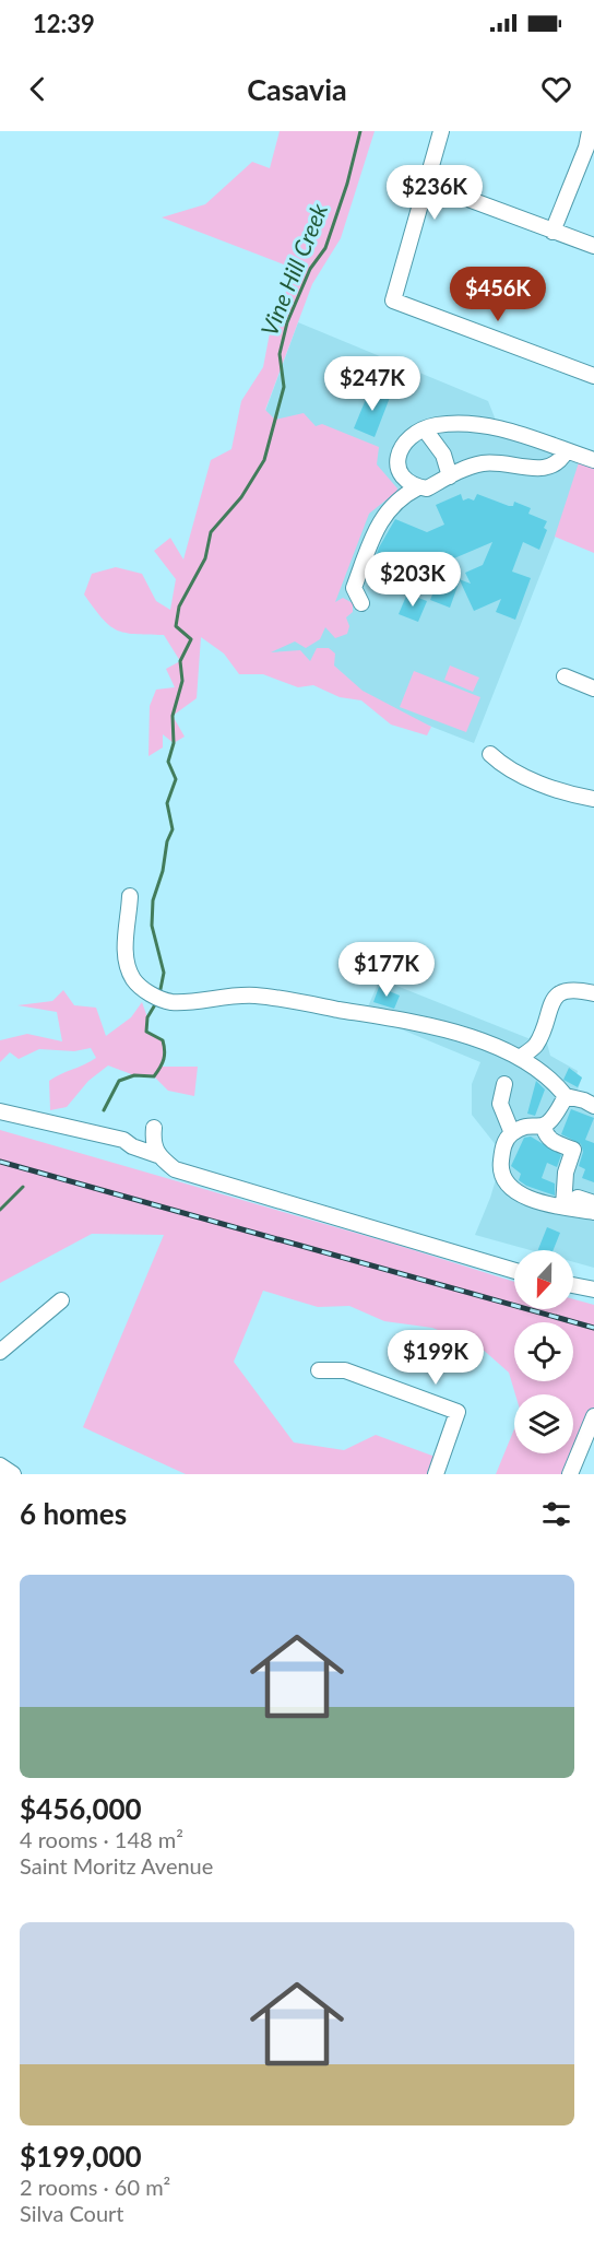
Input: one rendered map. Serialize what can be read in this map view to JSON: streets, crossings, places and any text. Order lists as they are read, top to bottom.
{
  "water": ["Vine Hill Creek"],
  "north": "bottom",
  "page": {
    "status": "12:39",
    "header": "Casavia",
    "price": [
      "$236K",
      "$456K",
      "$247K",
      "$203K",
      "$177K",
      "$199K"
    ],
    "heading": "6 homes",
    "list": [
      {
        "name": "$456,000",
        "note": "4 rooms · 148 m² · Saint Moritz Avenue"
      },
      {
        "name": "$199,000",
        "note": "2 rooms · 60 m² · Silva Court"
      }
    ]
  }
}
